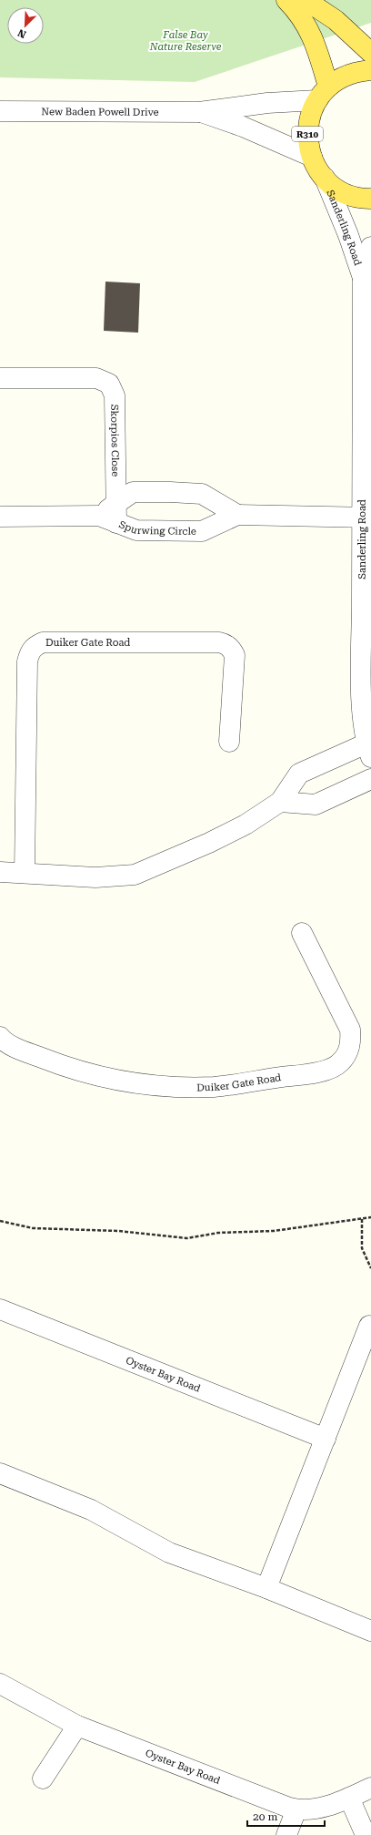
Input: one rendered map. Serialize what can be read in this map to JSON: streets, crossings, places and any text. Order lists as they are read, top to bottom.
{
  "streets": {
    "main road": ["R310"],
    "street": [
      "New Baden Powell Drive",
      "Sanderling Road",
      "Skorpios Close",
      "Spurwing Circle",
      "Duiker Gate Road",
      "Oyster Bay Road"
    ]
  },
  "crossings": [
    ["New Baden Powell Drive", "R310"],
    ["R310", "Sanderling Road"],
    ["Sanderling Road", "Spurwing Circle"],
    ["Skorpios Close", "Spurwing Circle"]
  ],
  "parks": ["False Bay Nature Reserve"],
  "scale_bar": "20 m",
  "north": "bottom left"
}
